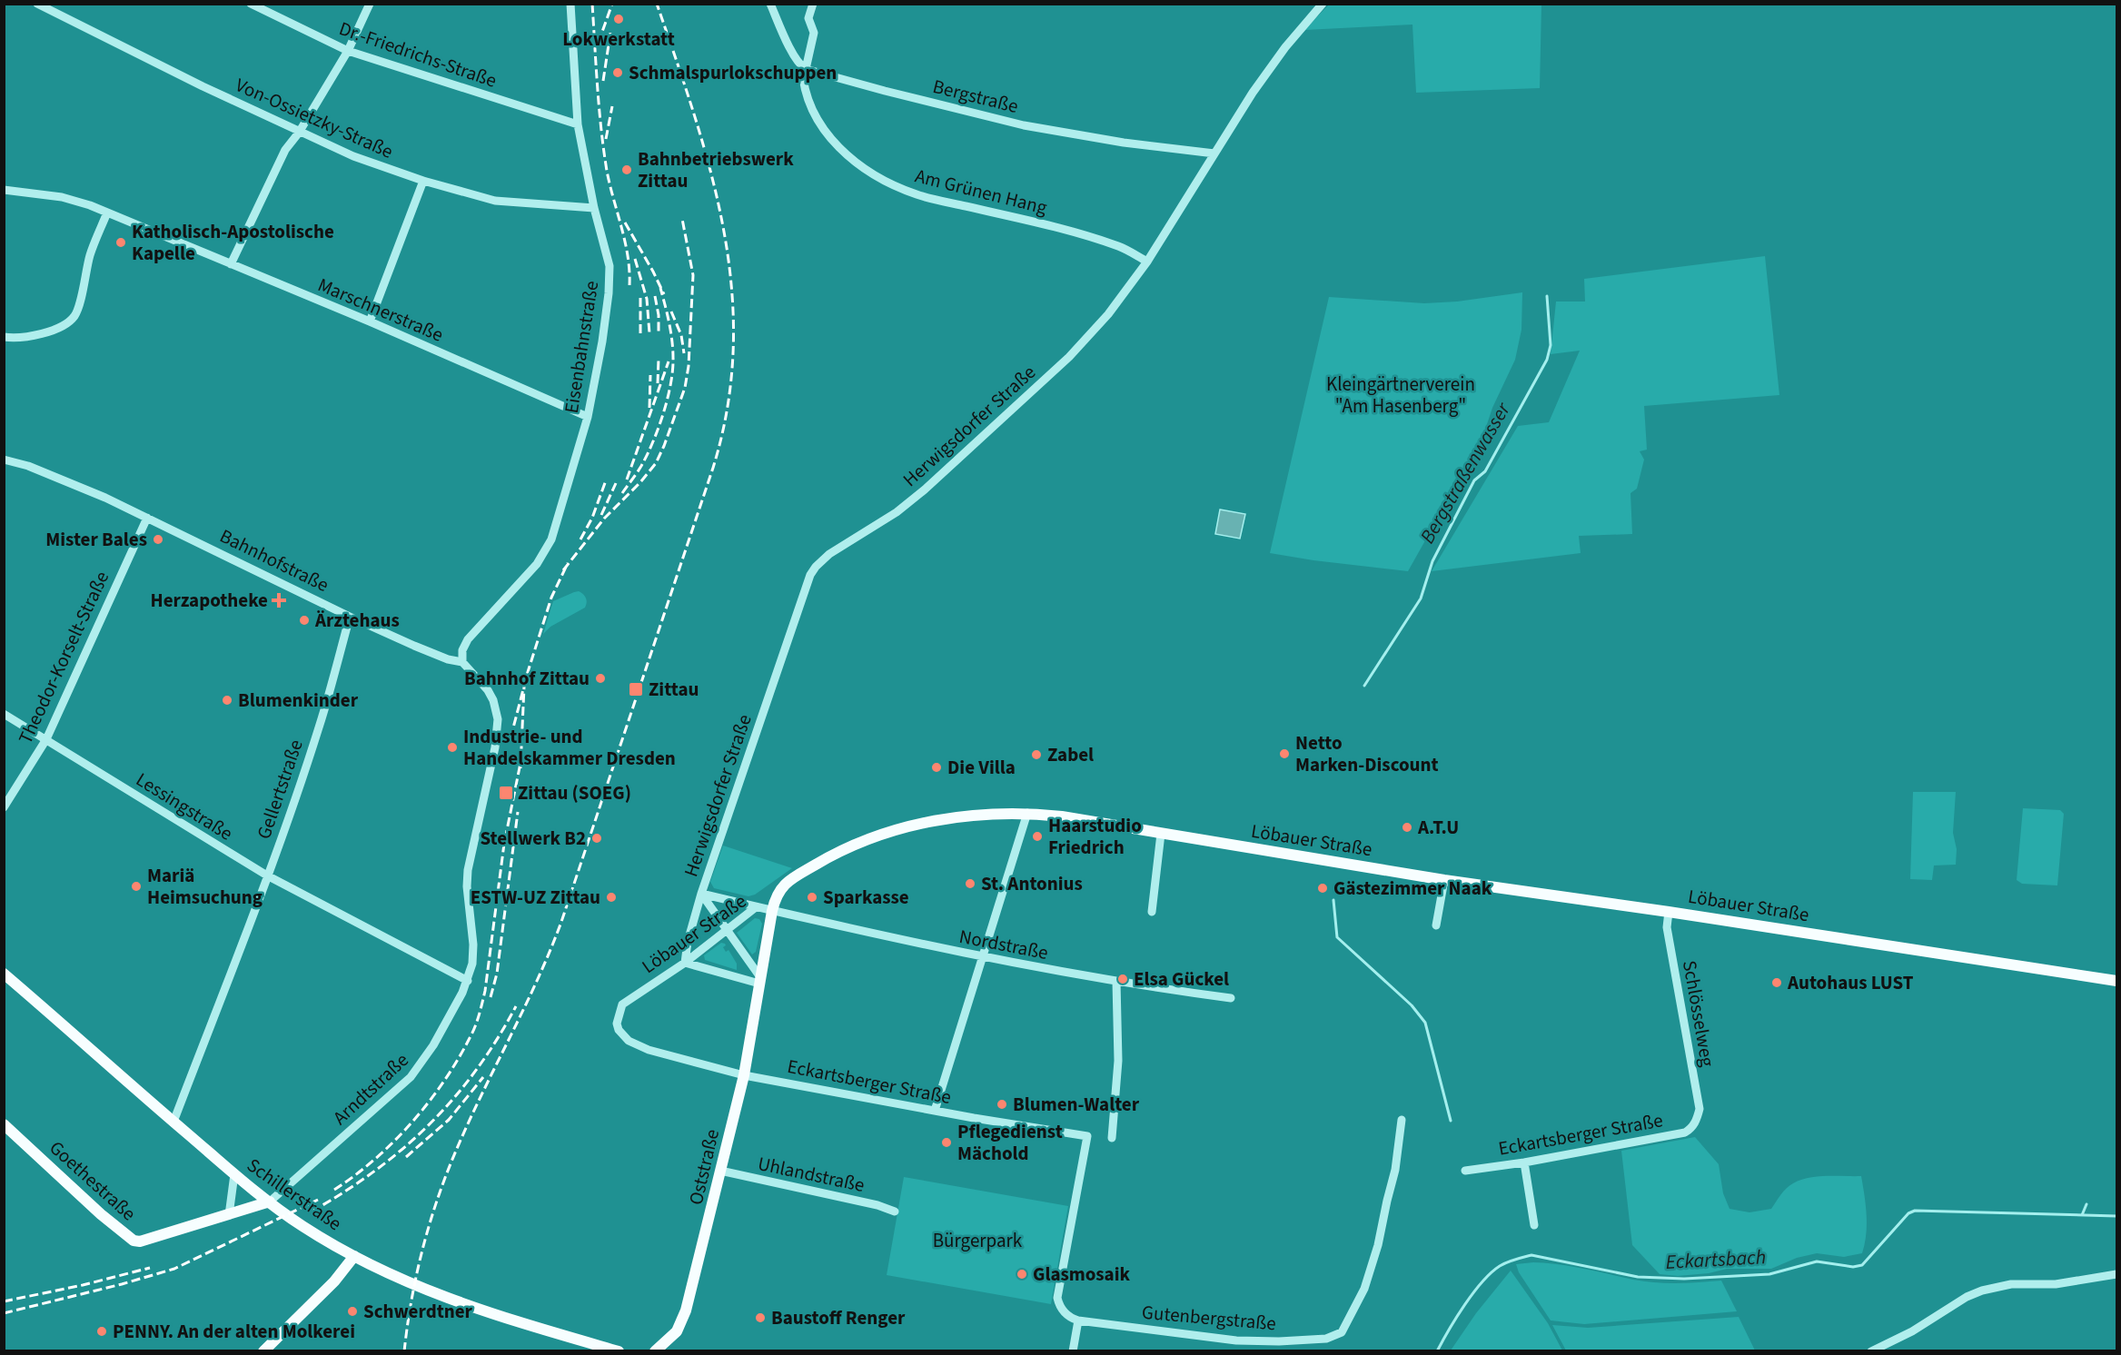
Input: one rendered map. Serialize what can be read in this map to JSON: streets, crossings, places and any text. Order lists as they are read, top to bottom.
{
  "streets": {
    "main road": [
      "Löbauer Straße",
      "Oststraße",
      "Goethestraße",
      "Schillerstraße"
    ],
    "street": [
      "Dr.-Friedrichs-Straße",
      "Bergstraße",
      "Von-Ossietzky-Straße",
      "Am Grünen Hang",
      "Marschnerstraße",
      "Eisenbahnstraße",
      "Herwigsdorfer Straße",
      "Bahnhofstraße",
      "Theodor-Korselt-Straße",
      "Gellertstraße",
      "Lessingstraße",
      "Nordstraße",
      "Schlösselweg",
      "Eckartsberger Straße",
      "Arndtstraße",
      "Uhlandstraße",
      "Gutenbergstraße"
    ]
  },
  "crossings": [
    ["Dr.-Friedrichs-Straße", "Eisenbahnstraße"],
    ["Bergstraße", "Am Grünen Hang"],
    ["Bergstraße", "Herwigsdorfer Straße"],
    ["Von-Ossietzky-Straße", "Eisenbahnstraße"],
    ["Am Grünen Hang", "Herwigsdorfer Straße"],
    ["Marschnerstraße", "Eisenbahnstraße"],
    ["Eisenbahnstraße", "Bahnhofstraße"],
    ["Herwigsdorfer Straße", "Löbauer Straße"],
    ["Bahnhofstraße", "Theodor-Korselt-Straße"],
    ["Bahnhofstraße", "Gellertstraße"],
    ["Bahnhofstraße", "Lessingstraße"],
    ["Bahnhofstraße", "Arndtstraße"],
    ["Theodor-Korselt-Straße", "Lessingstraße"],
    ["Gellertstraße", "Lessingstraße"],
    ["Gellertstraße", "Schillerstraße"],
    ["Lessingstraße", "Arndtstraße"],
    ["Löbauer Straße", "Nordstraße"],
    ["Löbauer Straße", "Schlösselweg"],
    ["Löbauer Straße", "Eckartsberger Straße"],
    ["Löbauer Straße", "Oststraße"],
    ["Nordstraße", "Oststraße"],
    ["Schlösselweg", "Eckartsberger Straße"],
    ["Eckartsberger Straße", "Oststraße"],
    ["Eckartsberger Straße", "Gutenbergstraße"],
    ["Arndtstraße", "Goethestraße"],
    ["Arndtstraße", "Schillerstraße"],
    ["Oststraße", "Uhlandstraße"],
    ["Goethestraße", "Schillerstraße"]
  ],
  "water": ["Bergstraßenwasser", "Eckartsbach"],
  "parks": ["Kleingärtnerverein \"Am Hasenberg\"", "Bürgerpark"],
  "places": {
    "other": [
      "Lokwerkstatt",
      "Schmalspurlokschuppen",
      "Bahnbetriebswerk Zittau",
      "Katholisch-Apostolische Kapelle",
      "Mister Bales",
      "Ärztehaus",
      "Bahnhof Zittau",
      "Blumenkinder",
      "Industrie- und Handelskammer Dresden",
      "Netto Marken-Discount",
      "Zabel",
      "Die Villa",
      "A.T.U",
      "Haarstudio Friedrich",
      "Stellwerk B2",
      "St. Antonius",
      "Mariä Heimsuchung",
      "Gästezimmer Naak",
      "ESTW-UZ Zittau",
      "Sparkasse",
      "Elsa Gückel",
      "Autohaus LUST",
      "Blumen-Walter",
      "Pflegedienst Mächold",
      "Glasmosaik",
      "Schwerdtner",
      "Baustoff Renger",
      "PENNY. An der alten Molkerei"
    ],
    "health": ["Herzapotheke"],
    "transit": ["Zittau", "Zittau (SOEG)"]
  }
}
